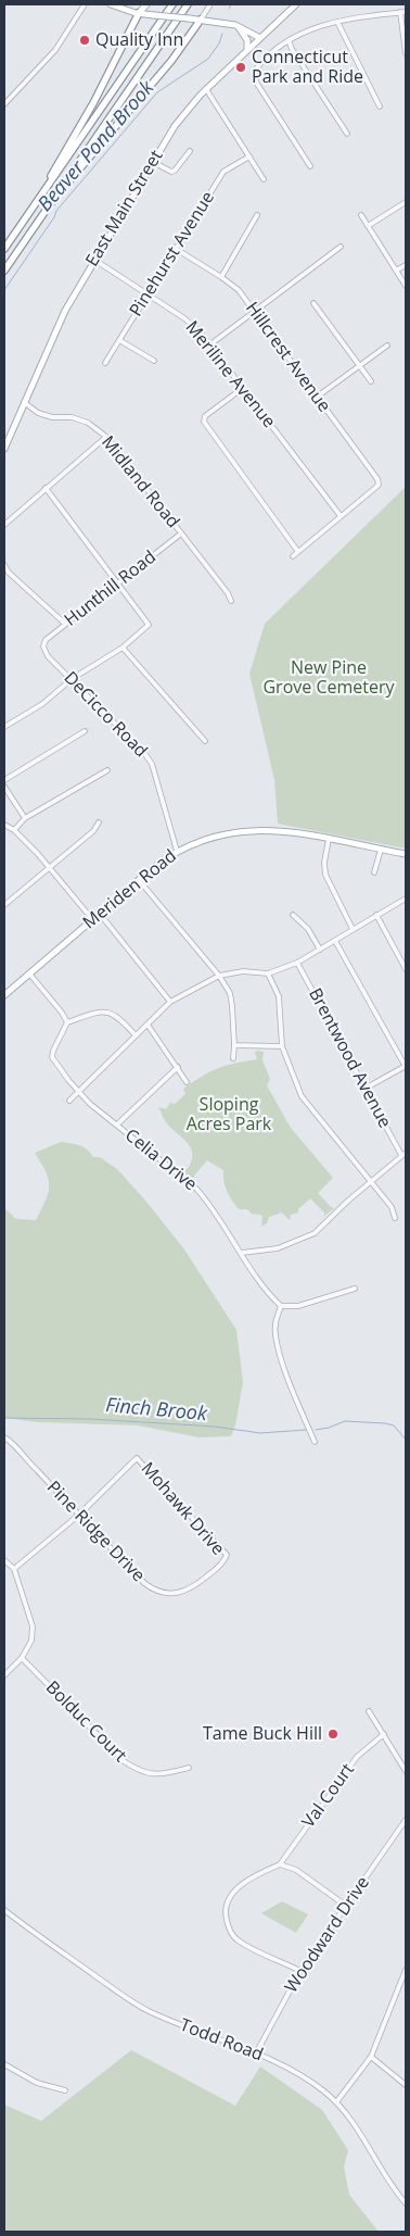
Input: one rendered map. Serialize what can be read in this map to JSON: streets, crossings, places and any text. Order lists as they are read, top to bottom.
{
  "streets": {
    "main road": ["East Main Street", "Meriden Road"],
    "street": [
      "Pinehurst Avenue",
      "Hillcrest Avenue",
      "Meriline Avenue",
      "Midland Road",
      "Hunthill Road",
      "DeCicco Road",
      "Brentwood Avenue",
      "Celia Drive",
      "Mohawk Drive",
      "Pine Ridge Drive",
      "Bolduc Court",
      "Val Court",
      "Woodward Drive",
      "Todd Road"
    ]
  },
  "crossings": [
    ["East Main Street", "Meriline Avenue"],
    ["East Main Street", "Midland Road"],
    ["Pinehurst Avenue", "Hillcrest Avenue"],
    ["Pinehurst Avenue", "Meriline Avenue"],
    ["Hillcrest Avenue", "Meriline Avenue"],
    ["Midland Road", "Hunthill Road"],
    ["Hunthill Road", "DeCicco Road"],
    ["DeCicco Road", "Meriden Road"],
    ["Mohawk Drive", "Pine Ridge Drive"],
    ["Val Court", "Woodward Drive"],
    ["Woodward Drive", "Todd Road"]
  ],
  "water": ["Beaver Pond Brook", "Finch Brook"],
  "parks": ["New Pine Grove Cemetery", "Sloping Acres Park"],
  "places": ["Quality Inn", "Connecticut Park and Ride", "Tame Buck Hill"]
}
